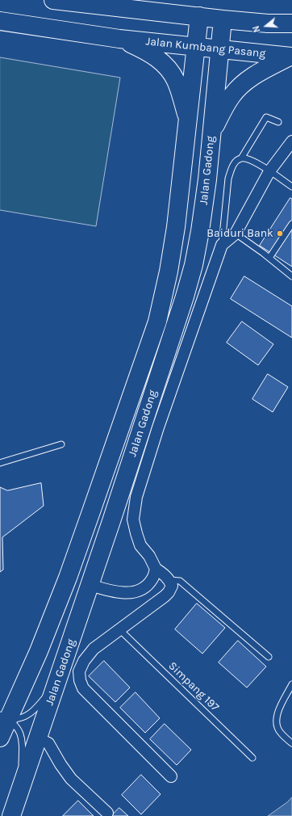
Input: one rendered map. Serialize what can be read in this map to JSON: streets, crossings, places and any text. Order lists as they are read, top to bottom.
{
  "streets": {
    "main road": ["Jalan Kumbang Pasang", "Jalan Gadong"],
    "lane": ["Simpang 197"]
  },
  "crossings": [
    ["Jalan Kumbang Pasang", "Jalan Gadong"],
    ["Jalan Gadong", "Simpang 197"]
  ],
  "places": ["Baiduri Bank"],
  "north": "left"
}
